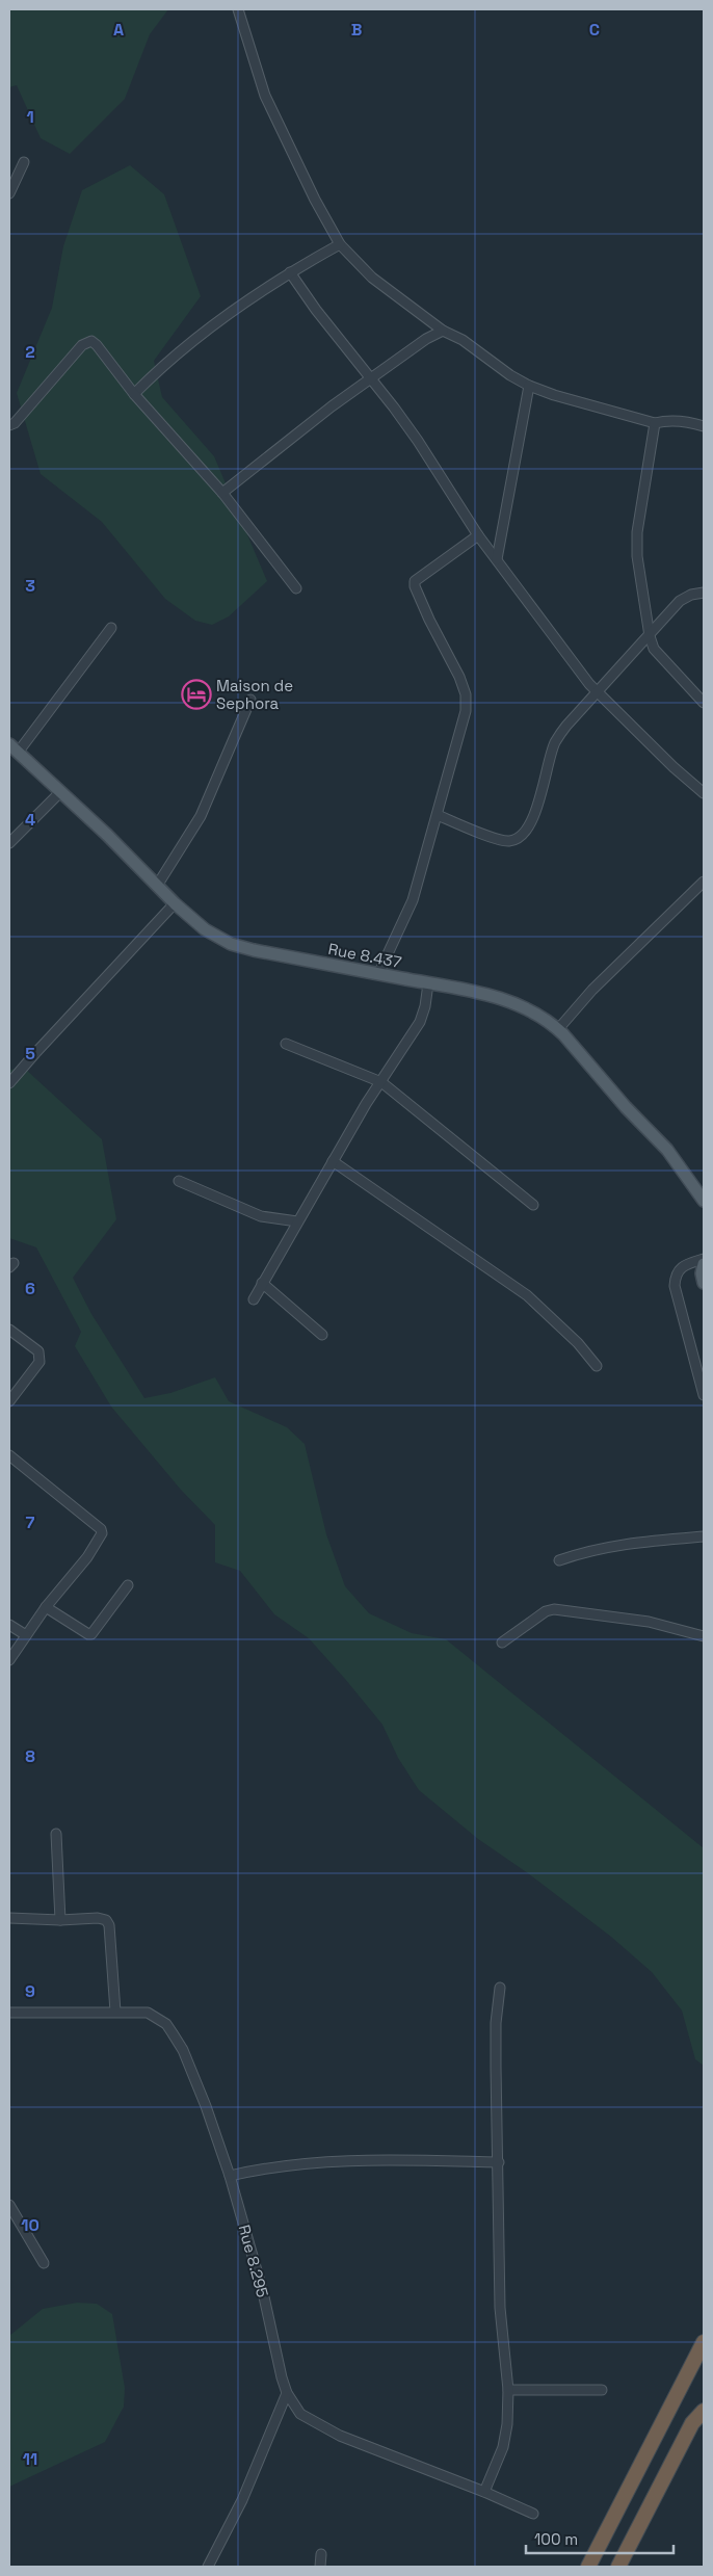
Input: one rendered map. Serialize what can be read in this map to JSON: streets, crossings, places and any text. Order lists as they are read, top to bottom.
{
  "streets": {
    "main road": ["Rue 8.437"],
    "street": ["Rue 8.295"]
  },
  "places": {
    "hotel": ["Maison de Sephora"]
  },
  "scale_bar": "100 m",
  "grid": {
    "columns": ["A", "B", "C"],
    "rows": [
      "1",
      "2",
      "3",
      "4",
      "5",
      "6",
      "7",
      "8",
      "9",
      "10",
      "11"
    ]
  }
}
